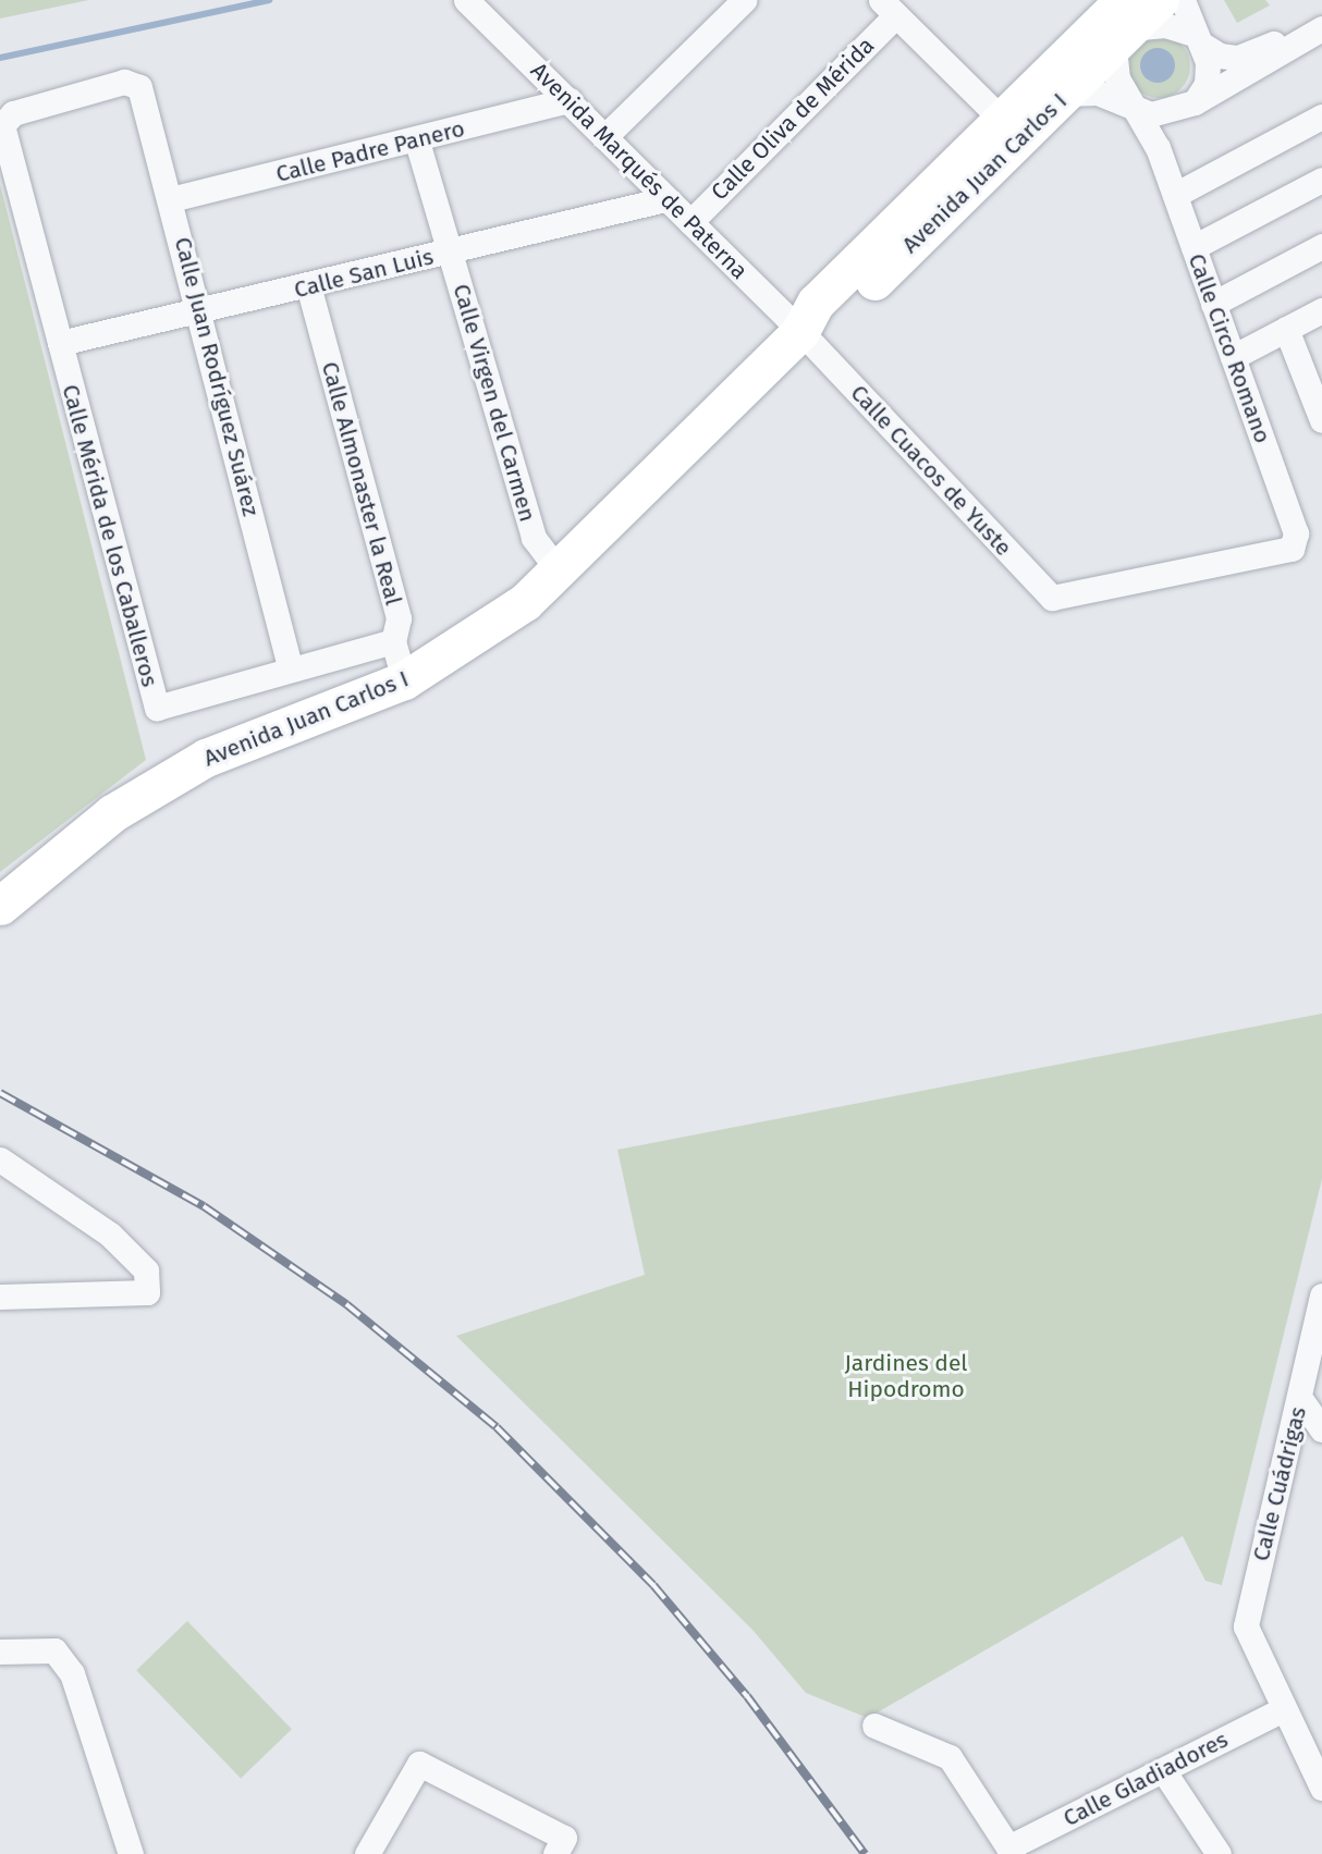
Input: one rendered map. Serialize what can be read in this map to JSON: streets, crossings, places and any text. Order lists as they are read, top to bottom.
{
  "streets": {
    "main road": ["Avenida Juan Carlos I"],
    "street": [
      "Calle Oliva de Mérida",
      "Calle Padre Panero",
      "Avenida Marqués de Paterna",
      "Calle San Luis",
      "Calle Circo Romano",
      "Calle Juan Rodríguez Suárez",
      "Calle Virgen del Carmen",
      "Calle Cuacos de Yuste",
      "Calle Almonaster la Real",
      "Calle Mérida de los Caballeros",
      "Calle Cuádrigas",
      "Calle Gladiadores"
    ]
  },
  "crossings": [
    ["Calle Oliva de Mérida", "Avenida Marqués de Paterna"],
    ["Calle Padre Panero", "Avenida Marqués de Paterna"],
    ["Calle Padre Panero", "Calle Juan Rodríguez Suárez"],
    ["Calle Padre Panero", "Calle Virgen del Carmen"],
    ["Avenida Marqués de Paterna", "Avenida Juan Carlos I"],
    ["Avenida Marqués de Paterna", "Calle San Luis"],
    ["Avenida Marqués de Paterna", "Calle Cuacos de Yuste"],
    ["Avenida Juan Carlos I", "Calle Circo Romano"],
    ["Avenida Juan Carlos I", "Calle Virgen del Carmen"],
    ["Avenida Juan Carlos I", "Calle Cuacos de Yuste"],
    ["Avenida Juan Carlos I", "Calle Almonaster la Real"],
    ["Calle San Luis", "Calle Juan Rodríguez Suárez"],
    ["Calle San Luis", "Calle Virgen del Carmen"],
    ["Calle San Luis", "Calle Almonaster la Real"],
    ["Calle San Luis", "Calle Mérida de los Caballeros"],
    ["Calle Circo Romano", "Calle Cuacos de Yuste"],
    ["Calle Juan Rodríguez Suárez", "Calle Mérida de los Caballeros"],
    ["Calle Almonaster la Real", "Calle Mérida de los Caballeros"],
    ["Calle Cuádrigas", "Calle Gladiadores"]
  ],
  "parks": ["Jardines del Hipodromo"]
}
